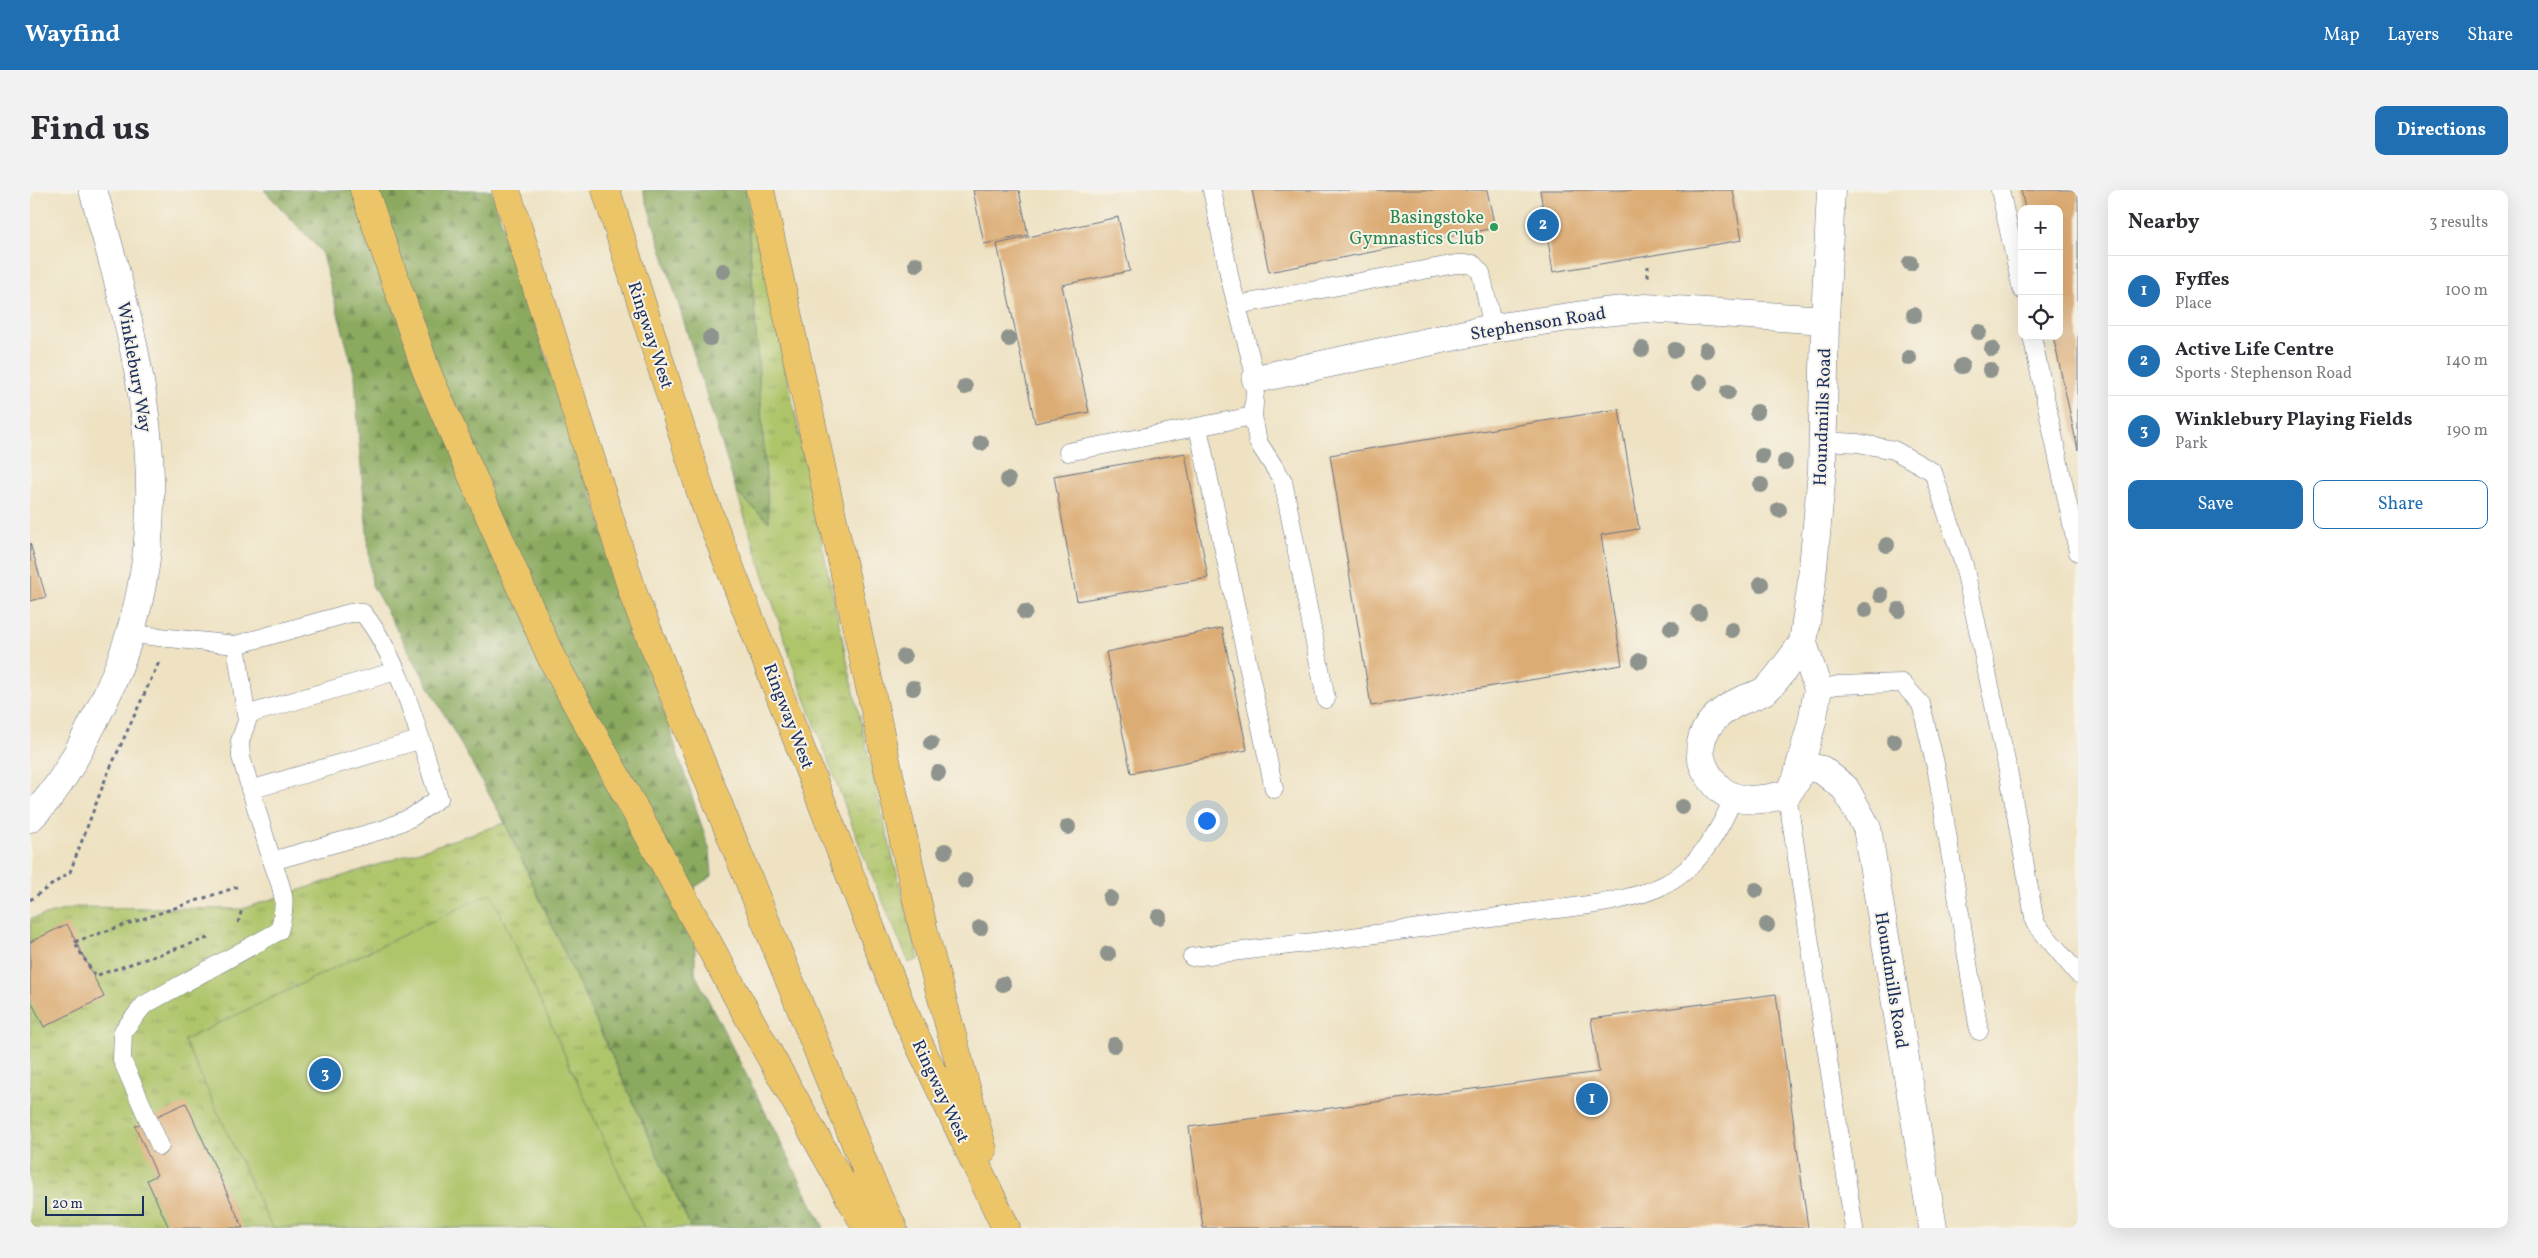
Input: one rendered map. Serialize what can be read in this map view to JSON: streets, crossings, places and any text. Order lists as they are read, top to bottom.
{
  "streets": {
    "main road": ["Ringway West"],
    "street": ["Stephenson Road", "Winklebury Way", "Houndmills Road"]
  },
  "crossings": [
    ["Stephenson Road", "Houndmills Road"]
  ],
  "places": ["Basingstoke Gymnastics Club"],
  "scale_bar": "20 m",
  "page": {
    "header": "Wayfind",
    "nav": ["Map", "Layers", "Share"],
    "title": "Find us",
    "buttons": [
      "Directions",
      ["Save", "Share"]
    ],
    "heading": ["Nearby", "3 results"],
    "map_buttons": ["+", "−"],
    "pins": ["2", "3", "1"],
    "list": [
      {
        "mark": "1",
        "name": "Fyffes",
        "note": "Place",
        "value": "100 m"
      },
      {
        "mark": "2",
        "name": "Active Life Centre",
        "note": "Sports · Stephenson Road",
        "value": "140 m"
      },
      {
        "mark": "3",
        "name": "Winklebury Playing Fields",
        "note": "Park",
        "value": "190 m"
      }
    ],
    "scale": "20 m"
  }
}
